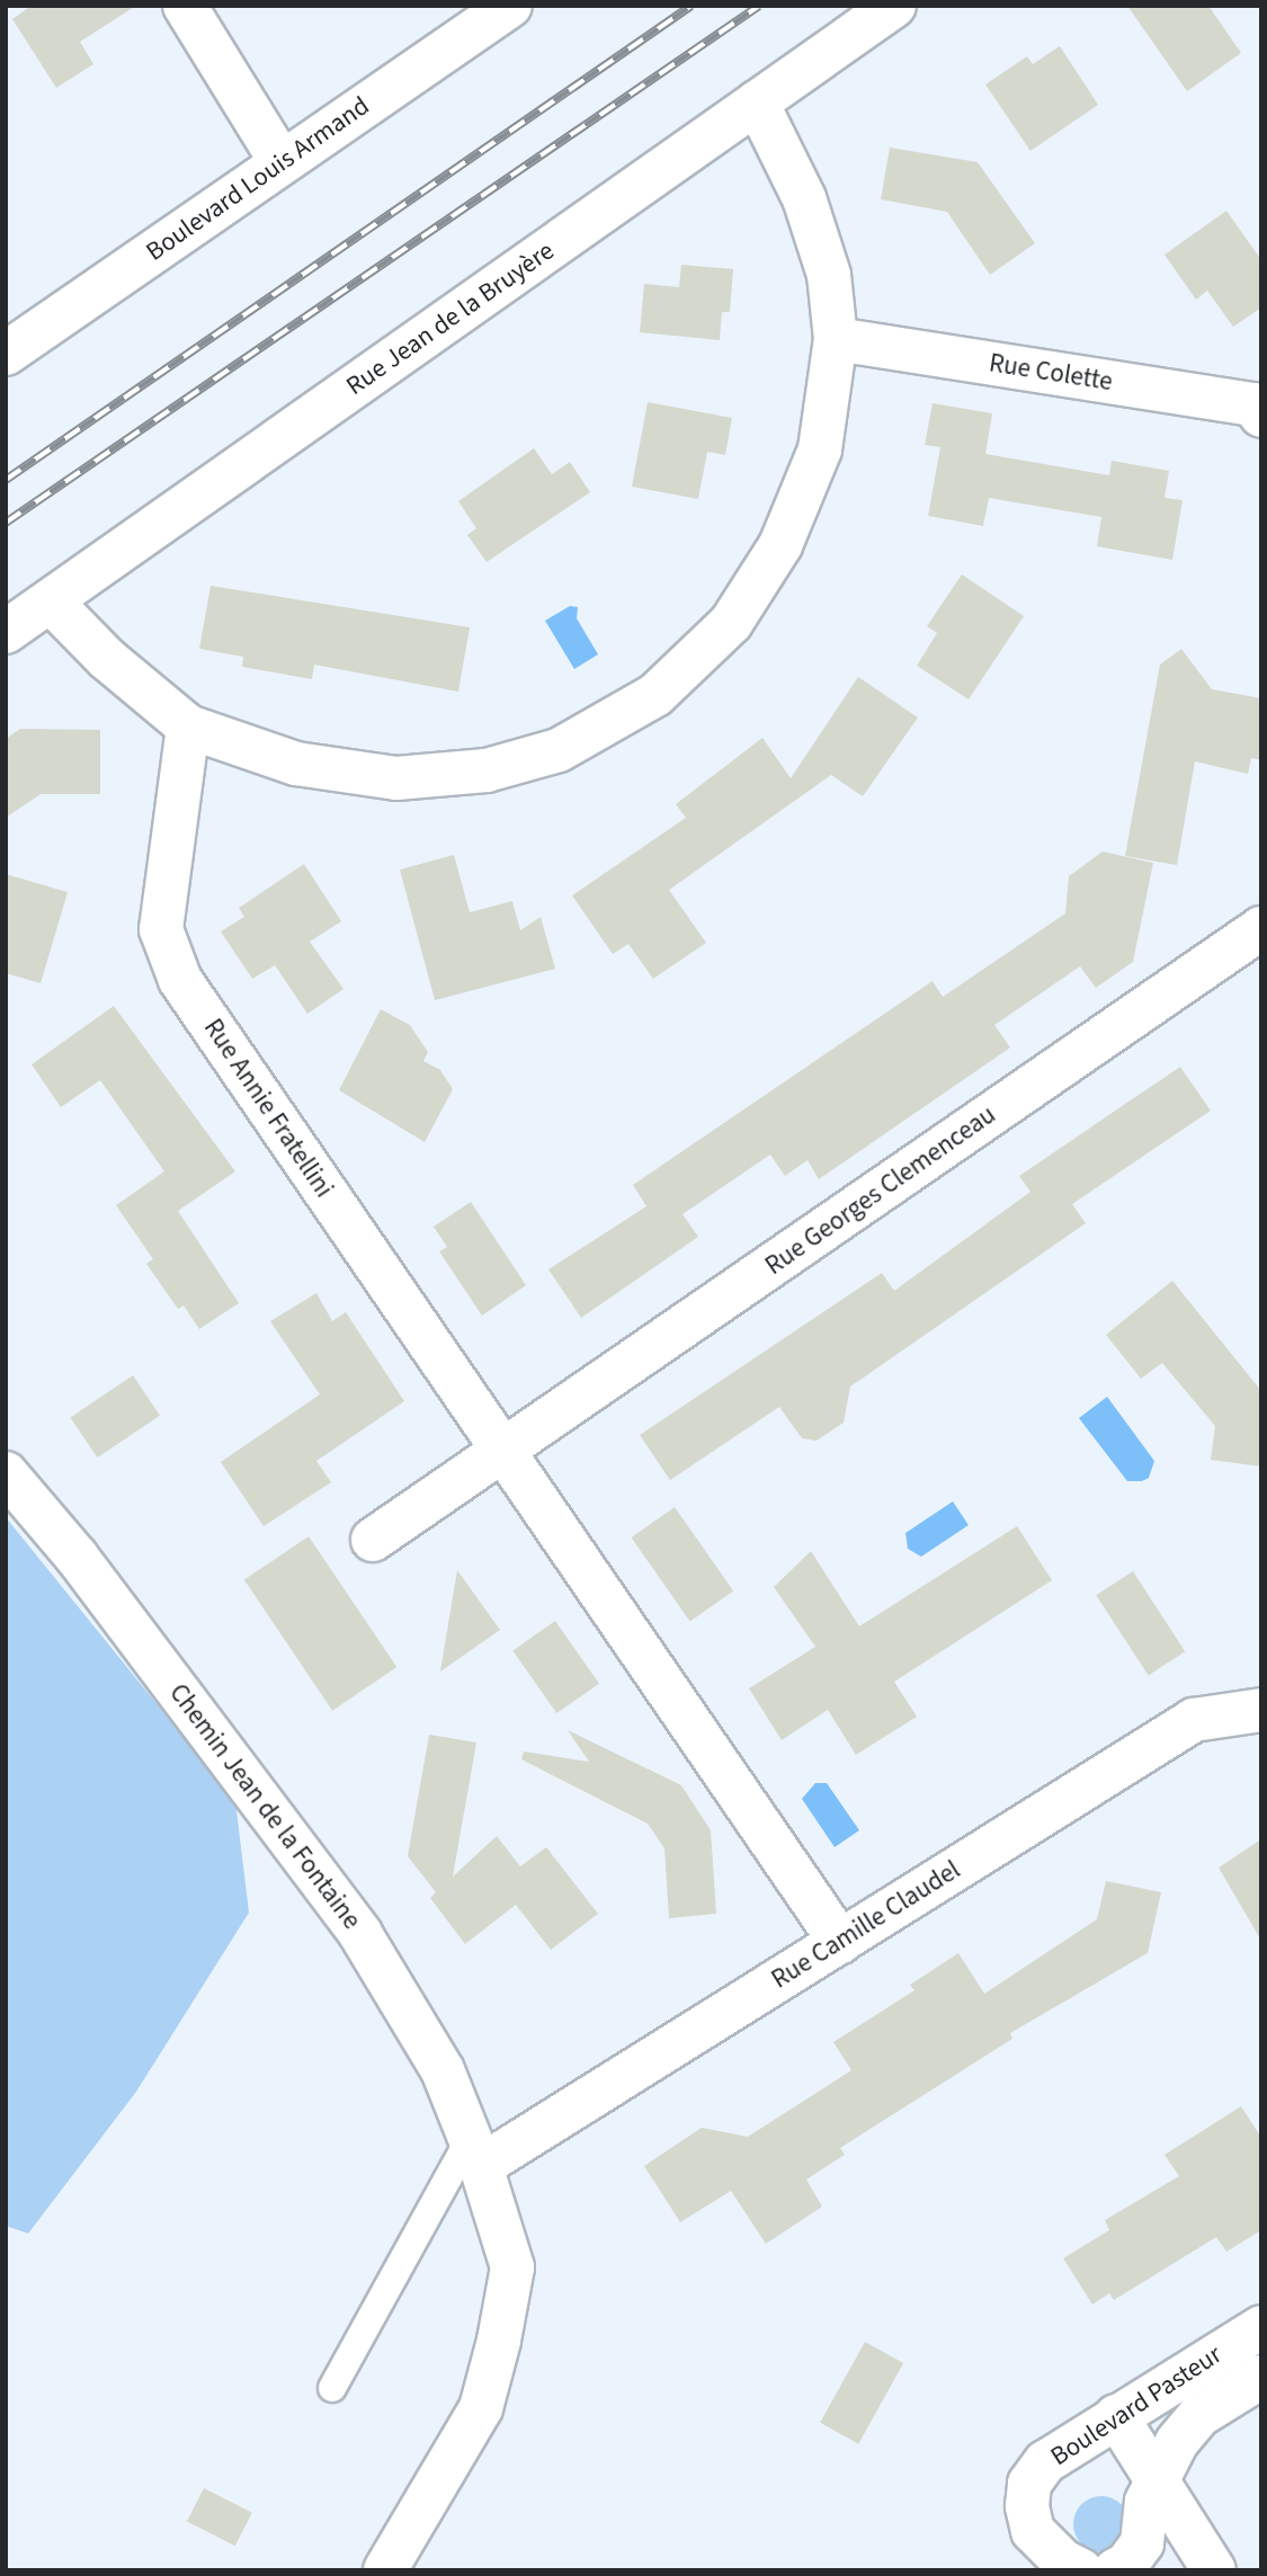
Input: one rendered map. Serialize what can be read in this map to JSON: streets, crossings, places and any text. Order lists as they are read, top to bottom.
{
  "streets": {
    "street": [
      "Boulevard Louis Armand",
      "Rue Jean de la Bruyère",
      "Rue Colette",
      "Rue Annie Fratellini",
      "Rue Georges Clemenceau",
      "Chemin Jean de la Fontaine",
      "Rue Camille Claudel",
      "Boulevard Pasteur"
    ]
  },
  "crossings": [
    ["Rue Annie Fratellini", "Rue Georges Clemenceau"],
    ["Chemin Jean de la Fontaine", "Rue Camille Claudel"]
  ]
}
